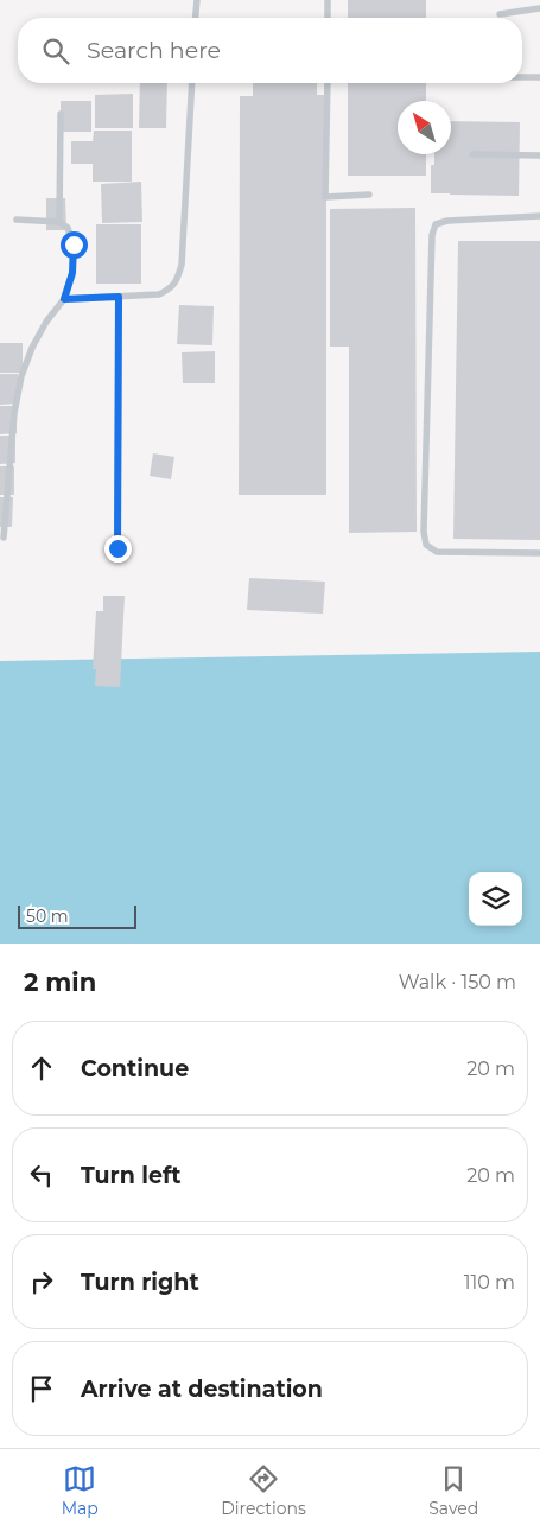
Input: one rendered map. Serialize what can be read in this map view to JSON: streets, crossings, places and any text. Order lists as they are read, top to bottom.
{
  "scale_bar": "50 m",
  "north": "top left",
  "page": {
    "search": "Search here",
    "scale": "50 m",
    "heading": ["2 min", "Walk · 150 m"],
    "list": [
      ["Continue", "20 m"],
      ["Turn left", "20 m"],
      ["Turn right", "110 m"],
      "Arrive at destination"
    ],
    "nav": ["Map", "Directions", "Saved"]
  }
}
